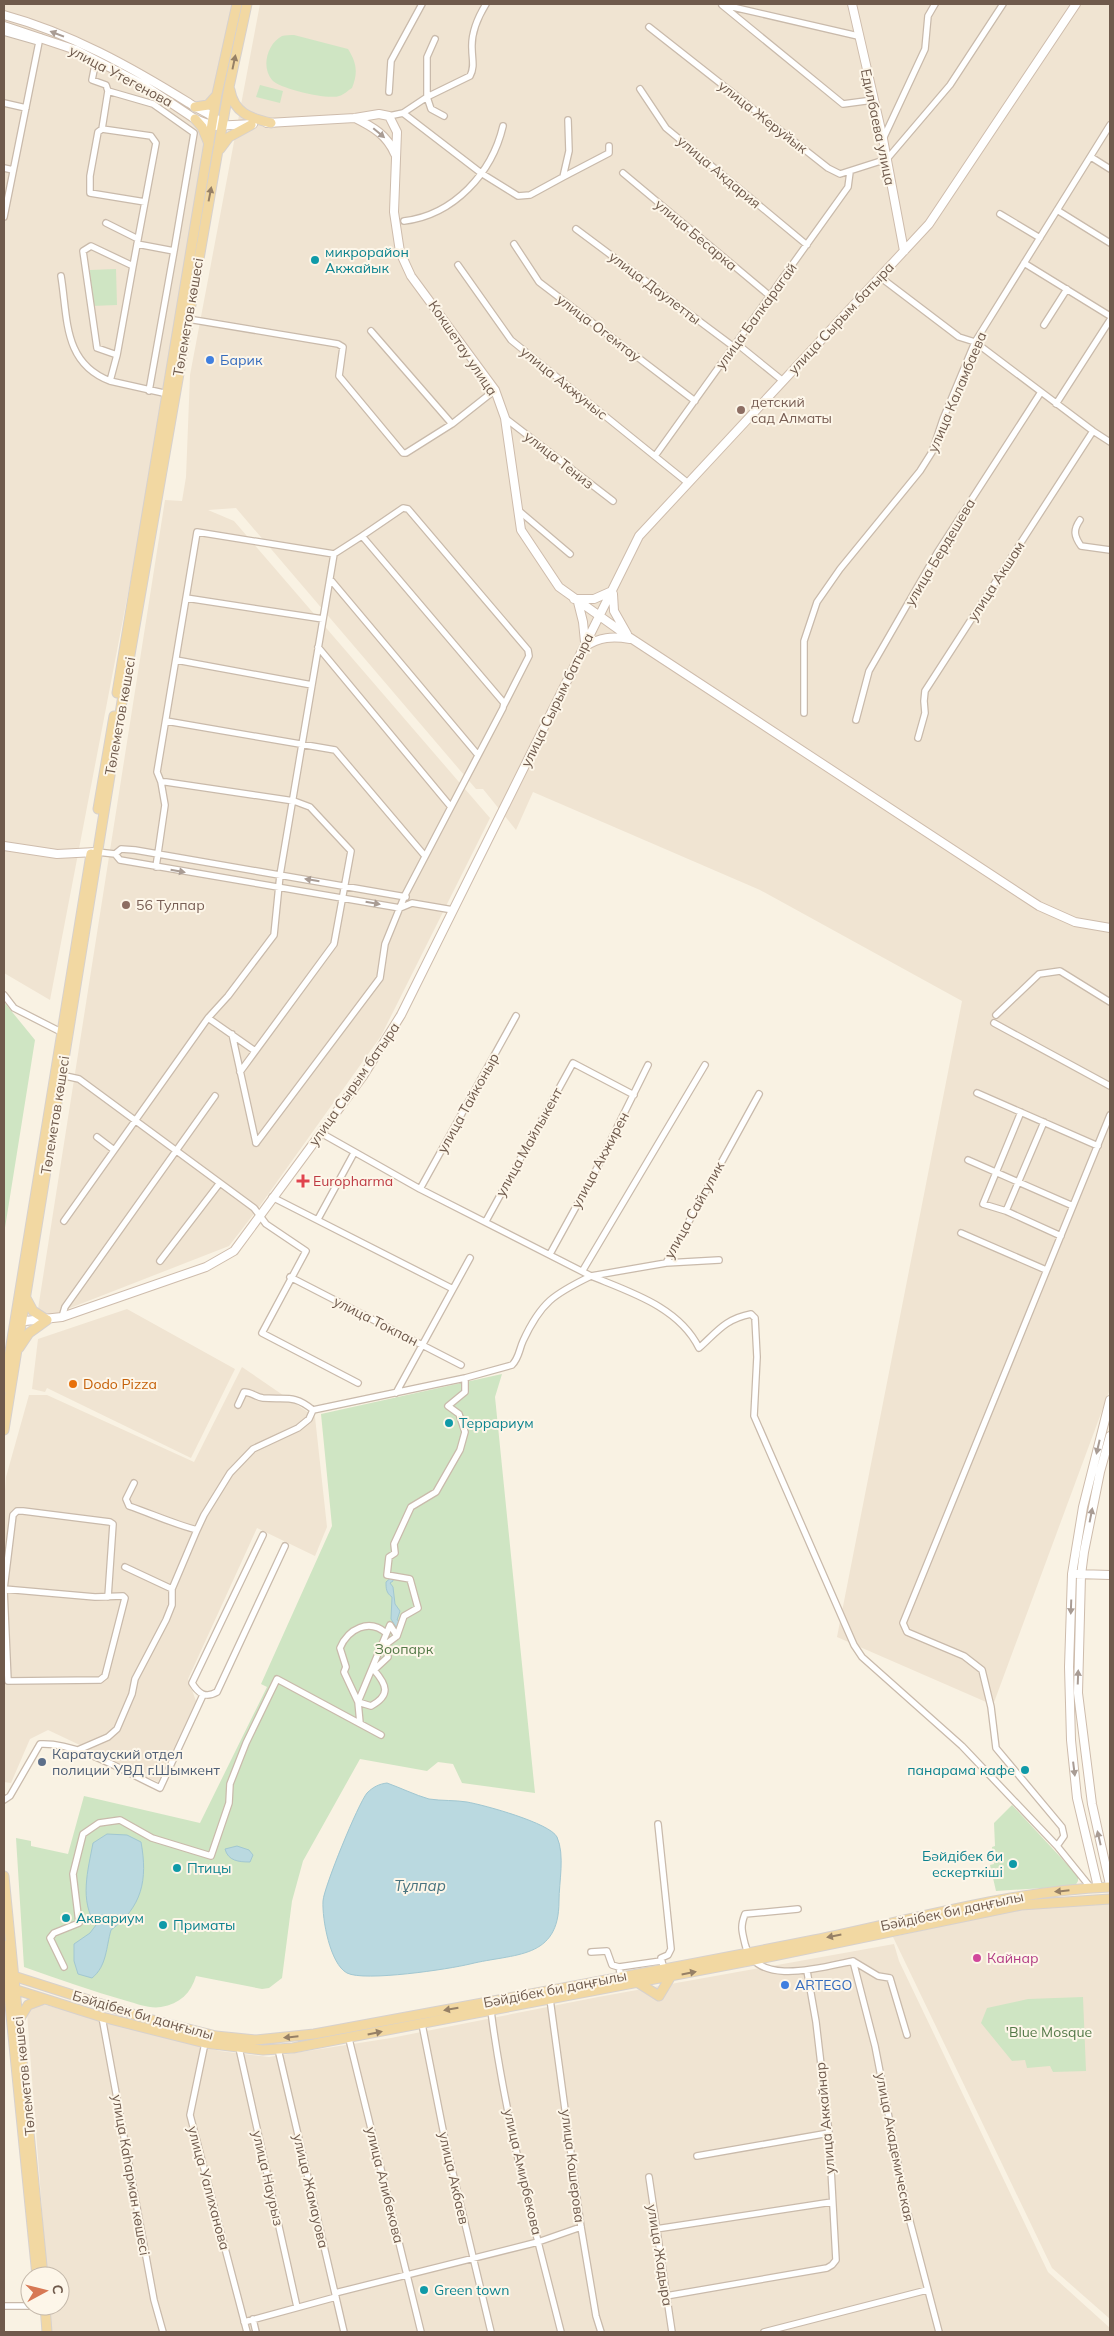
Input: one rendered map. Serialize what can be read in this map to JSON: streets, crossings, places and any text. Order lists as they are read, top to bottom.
{
  "streets": {
    "main road": [
      "улица Утегенова",
      "Едилбаева улица",
      "Төлеметов көшесі",
      "улица Сырым батыра",
      "Кокшетау улица",
      "Бәйдібек би даңғылы"
    ],
    "street": [
      "улица Жеруйык",
      "улица Акдария",
      "улица Бесарка",
      "улица Даулетты",
      "улица Балкарагай",
      "улица Огемтау",
      "улица Акжуныс",
      "улица Каламбаева",
      "улица Тениз",
      "улица Бердешева",
      "улица Акшам",
      "улица Тайконыр",
      "улица Майлыкент",
      "улица Акжирен",
      "улица Сайгулик",
      "улица Токпан",
      "улица Аккайнар",
      "улица Академическая",
      "улица Кошерова",
      "улица Амирбекова",
      "улица Каһарман көшесі",
      "улица Наурыз",
      "улица Акбаев",
      "улица Алибекова",
      "улица Уалиханова",
      "улица Жамауова",
      "улица Жадыра"
    ]
  },
  "crossings": [
    ["улица Утегенова", "Төлеметов көшесі"],
    ["улица Утегенова", "Кокшетау улица"],
    ["улица Жеруйык", "улица Балкарагай"],
    ["Едилбаева улица", "улица Сырым батыра"],
    ["улица Акдария", "улица Балкарагай"],
    ["улица Бесарка", "улица Балкарагай"],
    ["улица Даулетты", "улица Балкарагай"],
    ["улица Даулетты", "улица Сырым батыра"],
    ["улица Балкарагай", "улица Огемтау"],
    ["улица Балкарагай", "улица Акжуныс"],
    ["Төлеметов көшесі", "улица Сырым батыра"],
    ["Төлеметов көшесі", "Бәйдібек би даңғылы"],
    ["улица Сырым батыра", "Кокшетау улица"],
    ["улица Сырым батыра", "улица Акжуныс"],
    ["Кокшетау улица", "улица Тениз"],
    ["улица Майлыкент", "улица Акжирен"],
    ["Бәйдібек би даңғылы", "улица Кошерова"],
    ["Бәйдібек би даңғылы", "улица Амирбекова"],
    ["Бәйдібек би даңғылы", "улица Каһарман көшесі"],
    ["Бәйдібек би даңғылы", "улица Наурыз"],
    ["Бәйдібек би даңғылы", "улица Акбаев"],
    ["Бәйдібек би даңғылы", "улица Алибекова"],
    ["Бәйдібек би даңғылы", "улица Уалиханова"],
    ["Бәйдібек би даңғылы", "улица Жамауова"],
    ["улица Аккайнар", "улица Жадыра"]
  ],
  "water": ["Тұлпар"],
  "parks": ["Зоопарк", "'Blue Mosque"],
  "places": {
    "other": [
      "микрорайон Акжайык",
      "Барик",
      "детский сад Алматы",
      "56 Тулпар",
      "Dodo Pizza",
      "Террариум",
      "Каратауский отдел полиции УВД г.Шымкент",
      "панарама кафе",
      "Бәйдібек би ескерткіші",
      "Птицы",
      "Аквариум",
      "Приматы",
      "Кайнар",
      "ARTEGO",
      "Green town"
    ],
    "health": ["Europharma"]
  },
  "north": "right"
}
